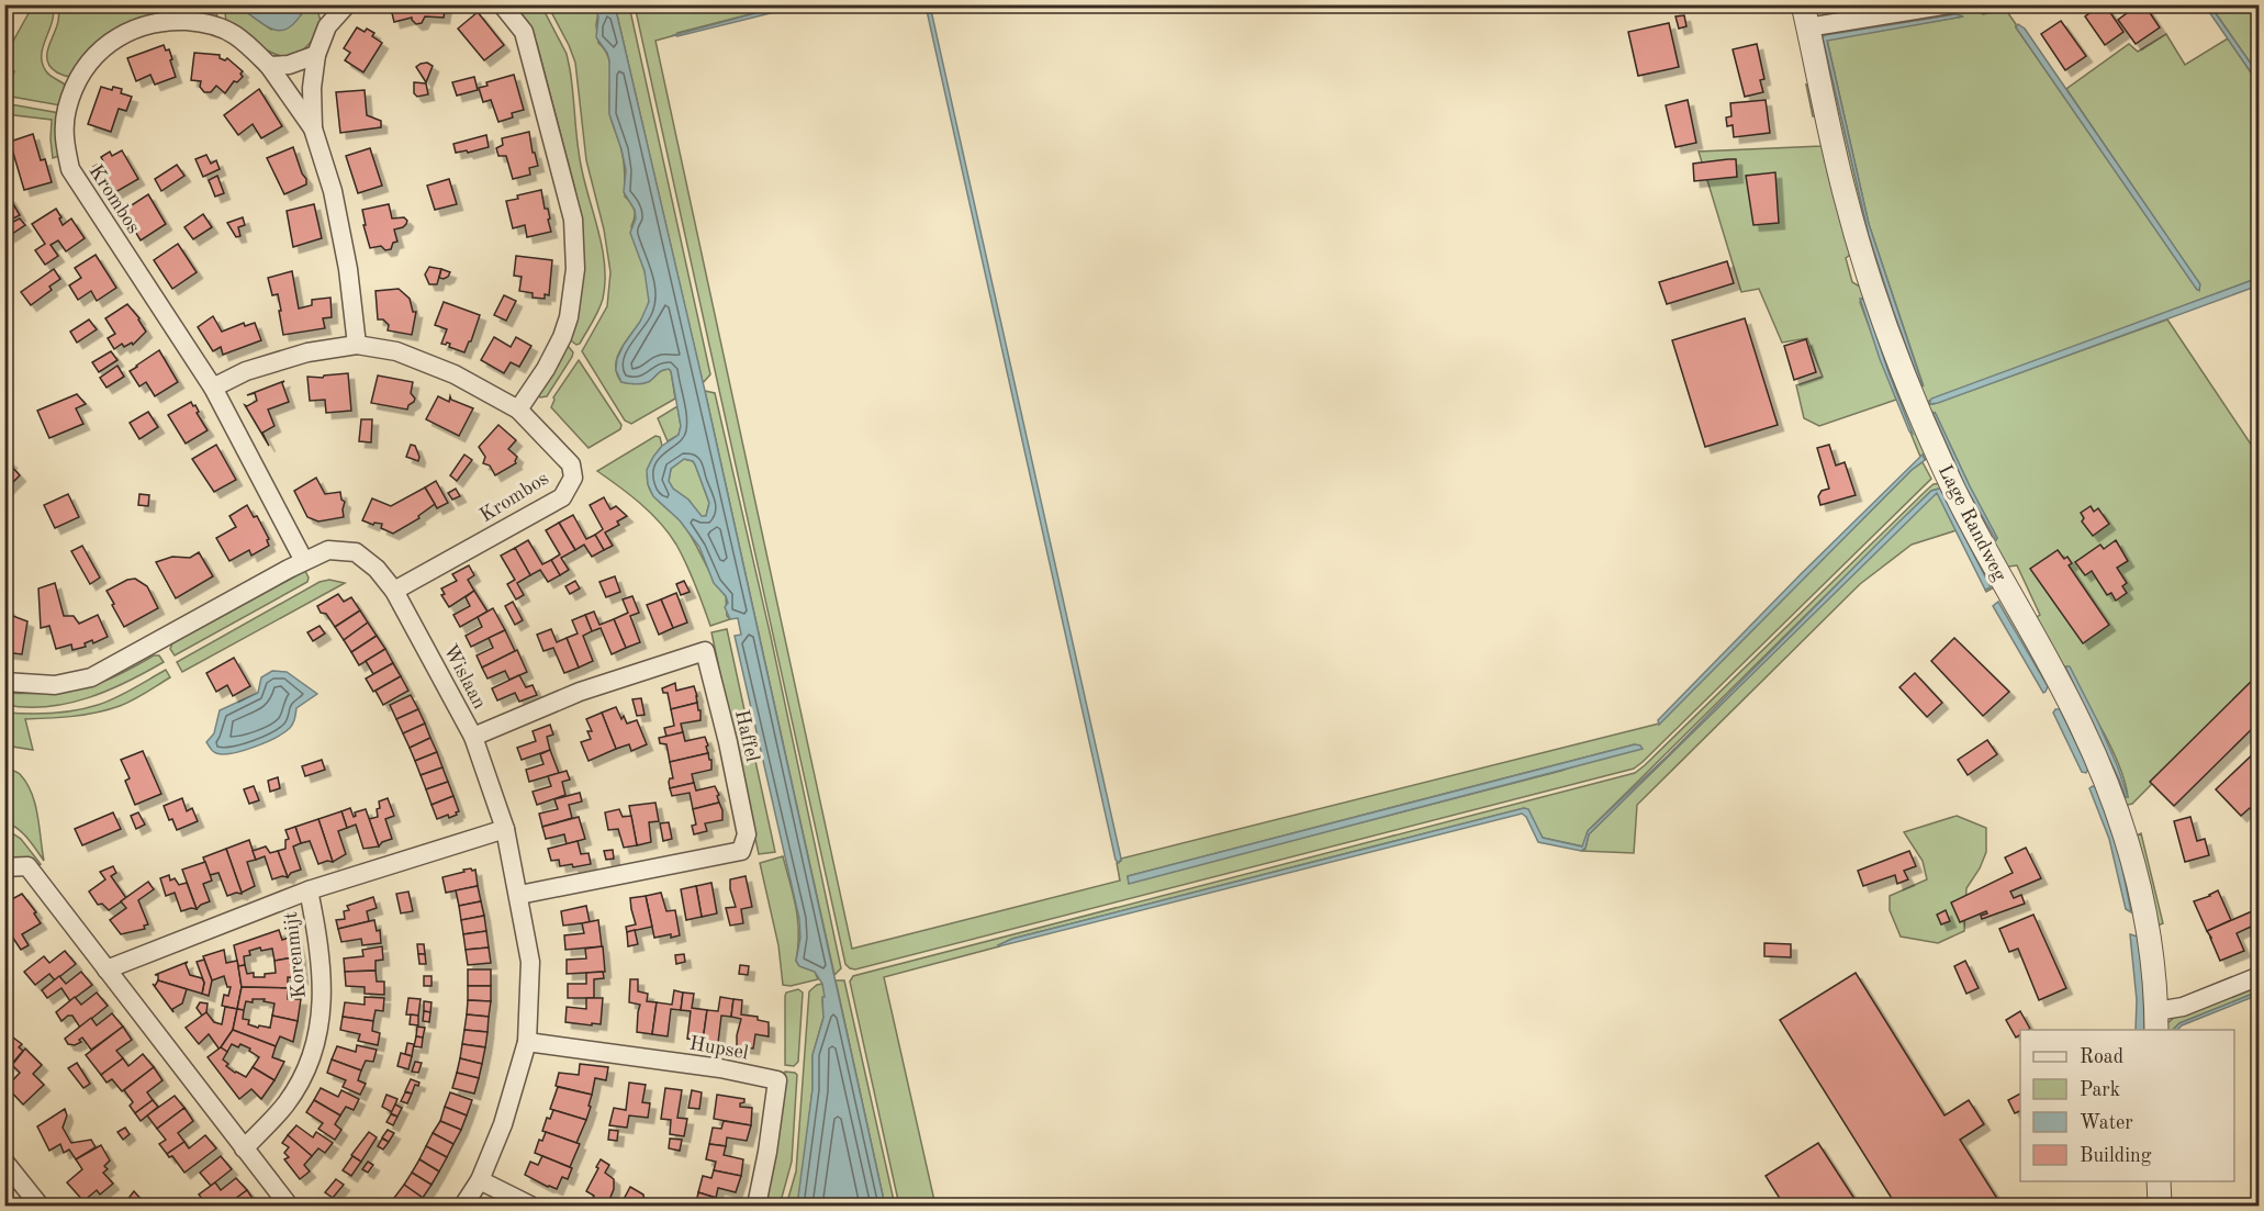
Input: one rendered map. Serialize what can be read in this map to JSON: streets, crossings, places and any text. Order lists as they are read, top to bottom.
{
  "streets": {
    "street": [
      "Krombos",
      "Lage Randweg",
      "Wislaan",
      "Haffel",
      "Korenmijt",
      "Hupsel"
    ]
  },
  "crossings": [
    ["Krombos", "Wislaan"],
    ["Wislaan", "Haffel"],
    ["Wislaan", "Korenmijt"],
    ["Wislaan", "Hupsel"]
  ],
  "legend": [
    "Road",
    "Park",
    "Water",
    "Building"
  ]
}
